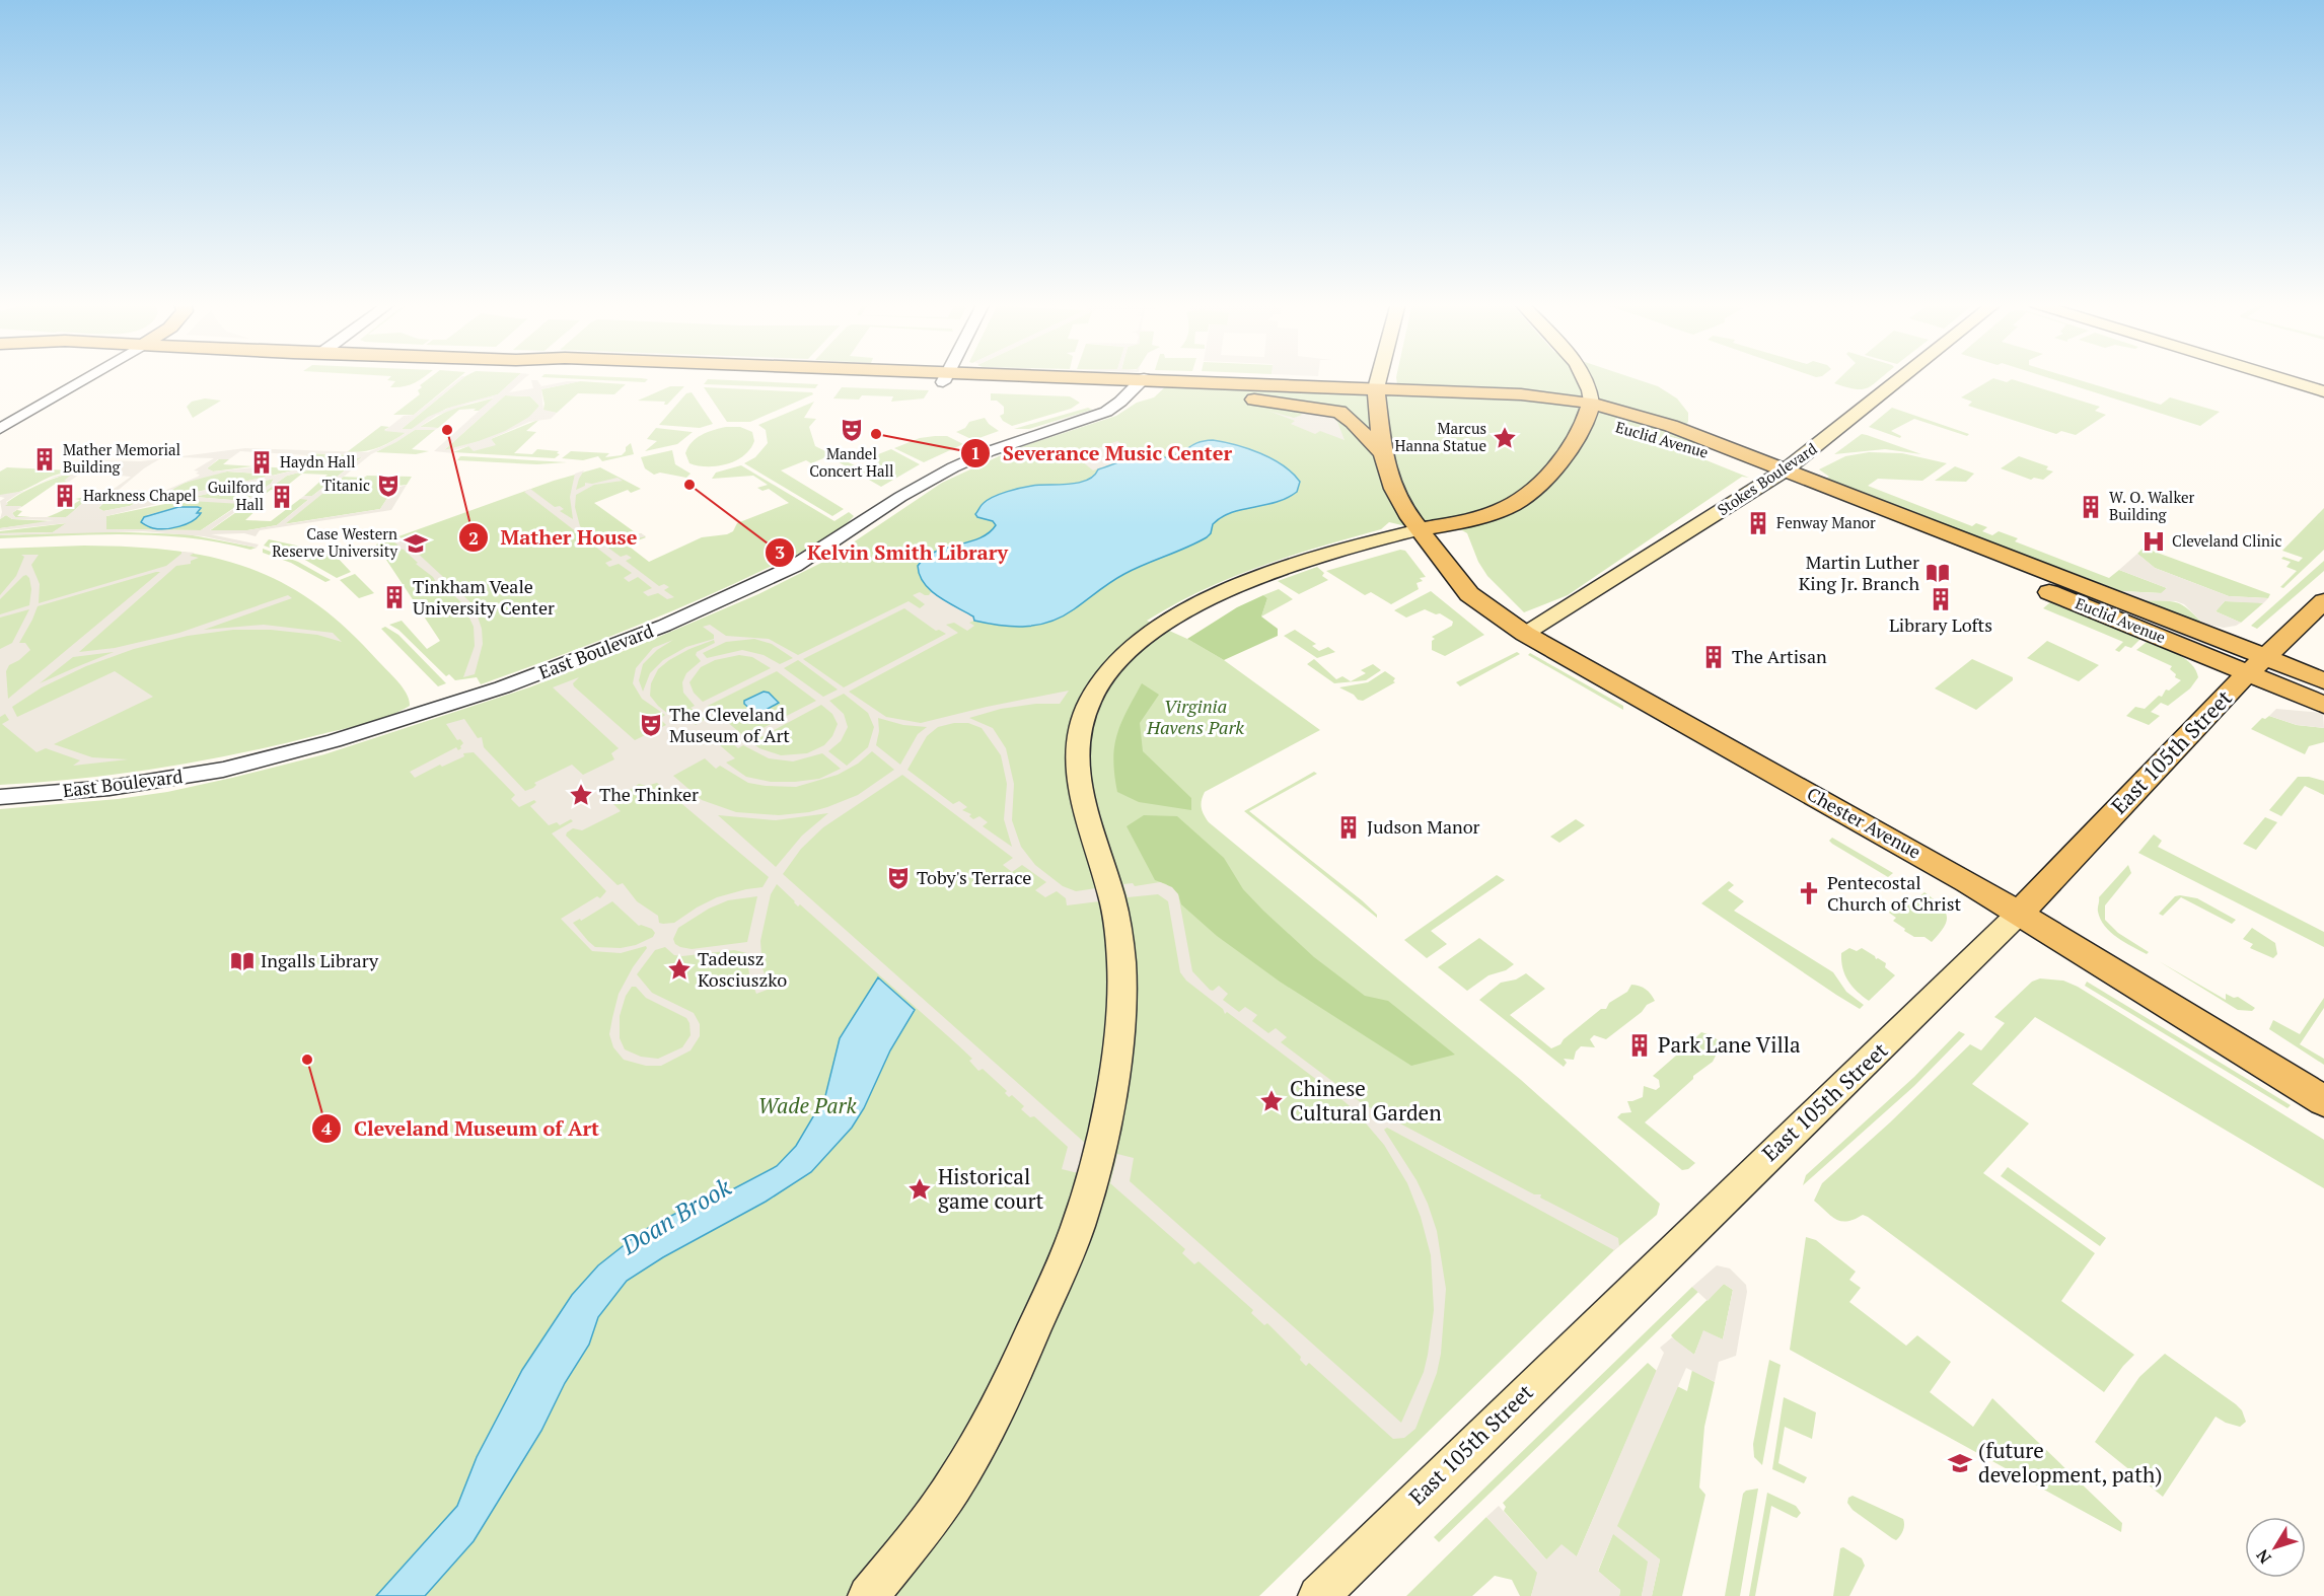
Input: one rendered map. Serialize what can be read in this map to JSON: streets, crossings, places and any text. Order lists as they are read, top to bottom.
{
  "streets": {
    "main road": [
      "Euclid Avenue",
      "Stokes Boulevard",
      "East 105th Street",
      "Chester Avenue"
    ],
    "street": ["East Boulevard"]
  },
  "crossings": [
    ["Euclid Avenue", "Stokes Boulevard"],
    ["Euclid Avenue", "East Boulevard"],
    ["Euclid Avenue", "East 105th Street"],
    ["Stokes Boulevard", "Chester Avenue"],
    ["East 105th Street", "Chester Avenue"]
  ],
  "water": ["Doan Brook"],
  "parks": ["Virginia Havens Park", "Wade Park"],
  "places": {
    "other": [
      "Mather House",
      "Severance Music Center",
      "Kelvin Smith Library",
      "Cleveland Museum of Art"
    ],
    "theatre": [
      "Mandel Concert Hall",
      "Titanic",
      "The Cleveland Museum of Art",
      "Toby's Terrace"
    ],
    "place": [
      "Marcus Hanna Statue",
      "The Thinker",
      "Tadeusz Kosciuszko",
      "Chinese Cultural Garden",
      "Historical game court"
    ],
    "building": [
      "Mather Memorial Building",
      "Haydn Hall",
      "Harkness Chapel",
      "Guilford Hall",
      "W. O. Walker Building",
      "Fenway Manor",
      "Tinkham Veale University Center",
      "Library Lofts",
      "The Artisan",
      "Judson Manor",
      "Park Lane Villa"
    ],
    "hospital": ["Cleveland Clinic"],
    "school or university": ["Case Western Reserve University", "(future development, path)"],
    "library": ["Martin Luther King Jr. Branch", "Ingalls Library"],
    "church": ["Pentecostal Church of Christ"]
  },
  "north": "bottom left"
}
